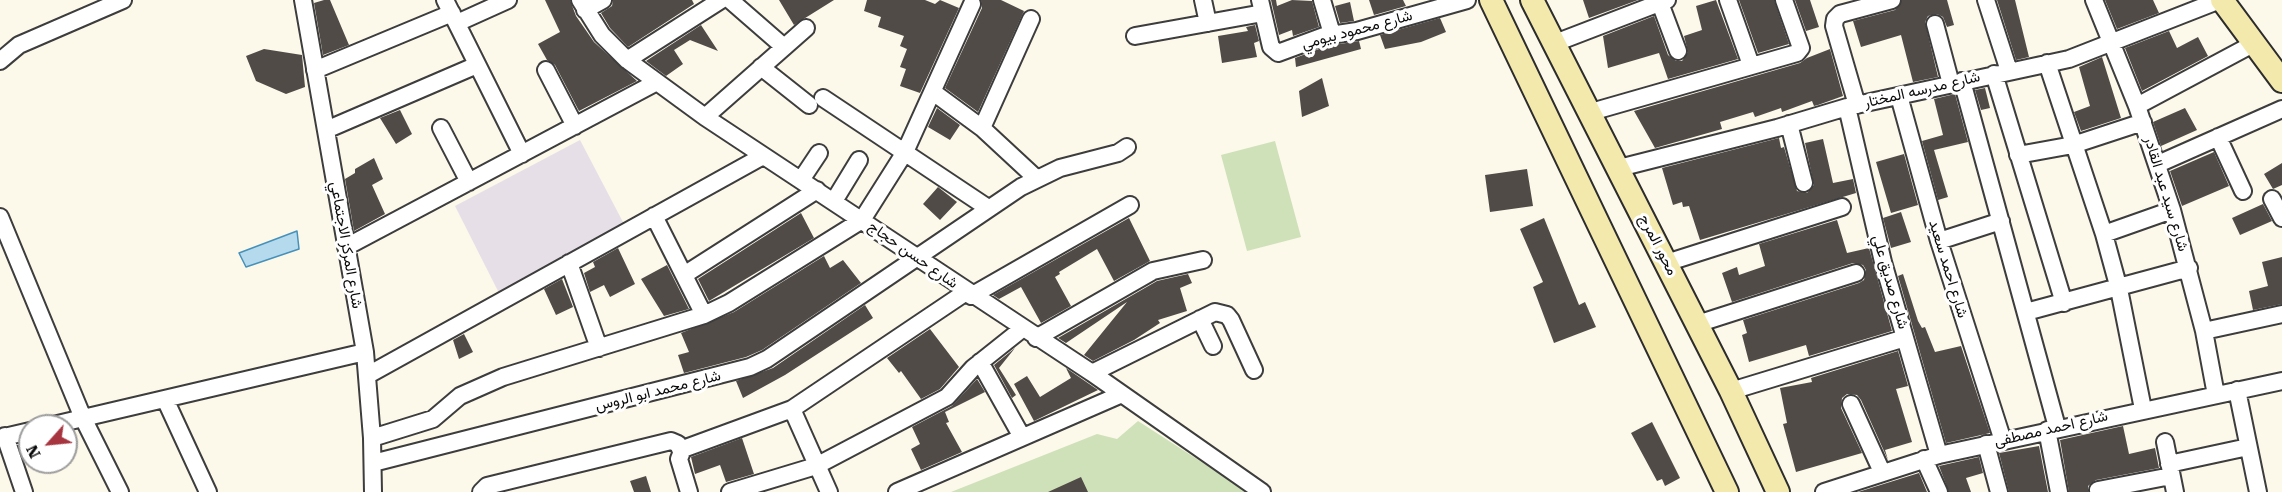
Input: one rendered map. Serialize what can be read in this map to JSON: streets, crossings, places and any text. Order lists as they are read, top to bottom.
{
  "streets": {
    "main road": ["محور المرج"],
    "street": [
      "شارع محمود بيومي",
      "شارع مدرسه المختار",
      "شارع سيد عبد القادر",
      "شارع المركز الاجتماعي",
      "شارع حسن حجاج",
      "شارع احمد سعيد",
      "شارع صديق علي",
      "شارع محمد ابو الروس",
      "شارع احمد مصطفى"
    ]
  },
  "crossings": [
    ["شارع مدرسه المختار", "شارع سيد عبد القادر"],
    ["شارع مدرسه المختار", "محور المرج"],
    ["شارع مدرسه المختار", "شارع احمد سعيد"],
    ["شارع مدرسه المختار", "شارع صديق علي"],
    ["شارع سيد عبد القادر", "شارع احمد مصطفى"],
    ["شارع المركز الاجتماعي", "شارع محمد ابو الروس"],
    ["شارع حسن حجاج", "شارع محمد ابو الروس"],
    ["شارع احمد سعيد", "شارع احمد مصطفى"],
    ["شارع صديق علي", "شارع احمد مصطفى"]
  ],
  "north": "bottom left"
}
